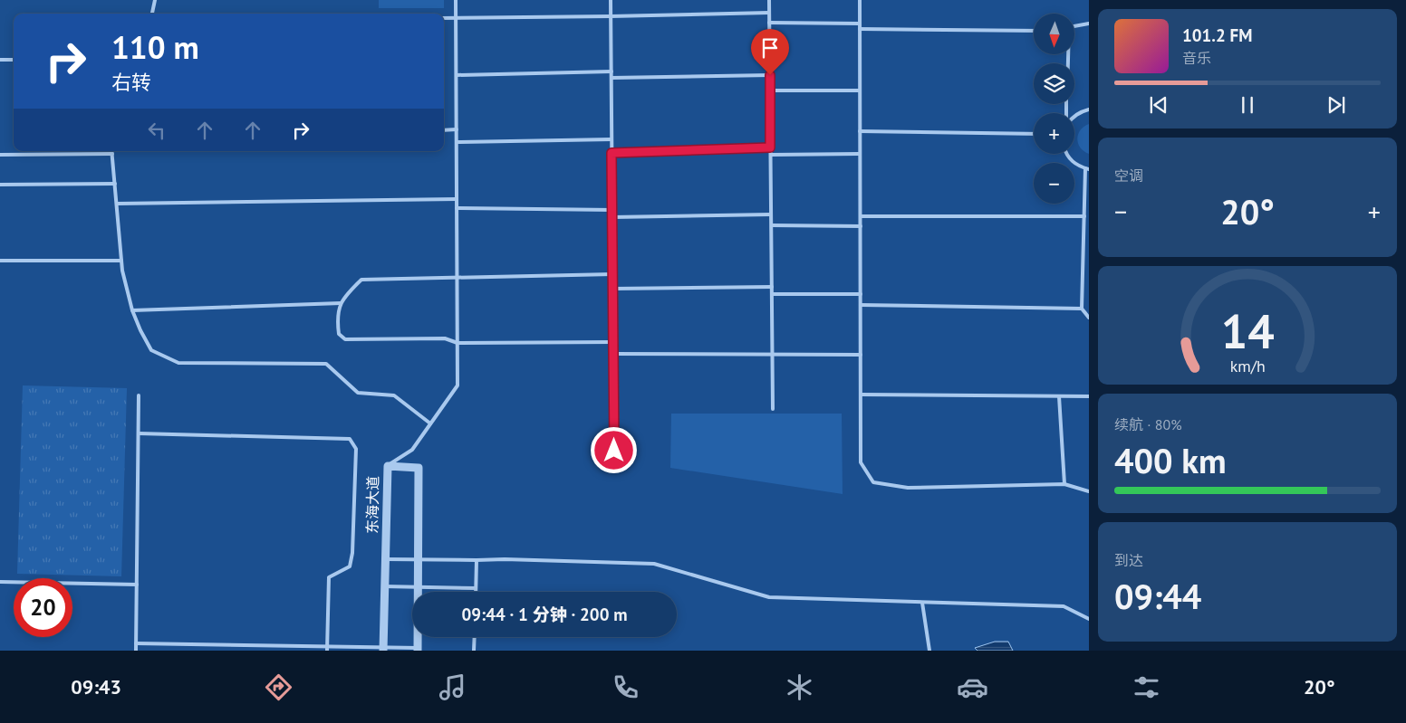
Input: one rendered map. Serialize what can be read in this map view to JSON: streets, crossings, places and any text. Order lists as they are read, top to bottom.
{
  "streets": {
    "street": ["东海大道"]
  },
  "north": "bottom",
  "page": {
    "map_buttons": ["+", "−"],
    "turn": ["110 m", "右转"],
    "song": ["101.2 FM", "音乐"],
    "tile": [
      "空调",
      ["续航 · 80%", "400 km"],
      ["到达", "09:44"]
    ],
    "heat": ["−", "20°", "+"],
    "limit": "20",
    "trip": "09:44 · 1 分钟 · 200 m",
    "tabs": ["09:43", "20°"],
    "gauge": ["14", "km/h"]
  }
}
